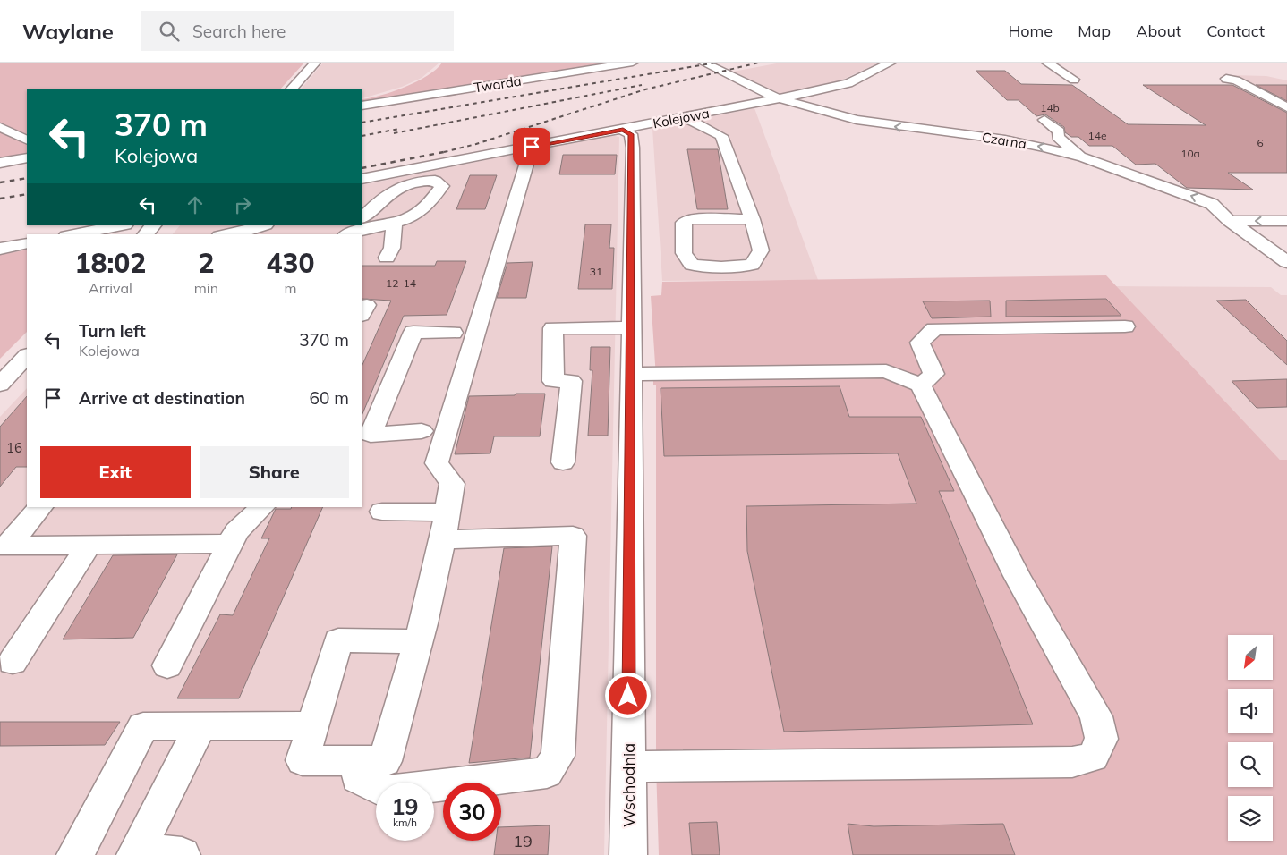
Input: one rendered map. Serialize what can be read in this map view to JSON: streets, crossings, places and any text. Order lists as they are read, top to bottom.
{
  "streets": {
    "street": [
      "Twarda",
      "Kolejowa",
      "Czarna",
      "Wschodnia"
    ]
  },
  "crossings": [
    ["Kolejowa", "Czarna"],
    ["Kolejowa", "Wschodnia"]
  ],
  "one_way": ["Czarna"],
  "house_numbers": [
    "14b",
    "14e",
    "6",
    "10a",
    "31",
    "12-14",
    "16",
    "19"
  ],
  "north": "bottom left",
  "page": {
    "header": "Waylane",
    "search": "Search here",
    "nav": [
      "Home",
      "Map",
      "About",
      "Contact"
    ],
    "turn": ["370 m", "Kolejowa"],
    "eta": [
      "18:02",
      "Arrival",
      "2",
      "min",
      "430",
      "m"
    ],
    "list": [
      {
        "name": "Turn left",
        "note": "Kolejowa",
        "value": "370 m"
      },
      {
        "name": "Arrive at destination",
        "value": "60 m"
      }
    ],
    "buttons": ["Exit", "Share"],
    "speed": "19 km/h",
    "limit": "30"
  }
}
